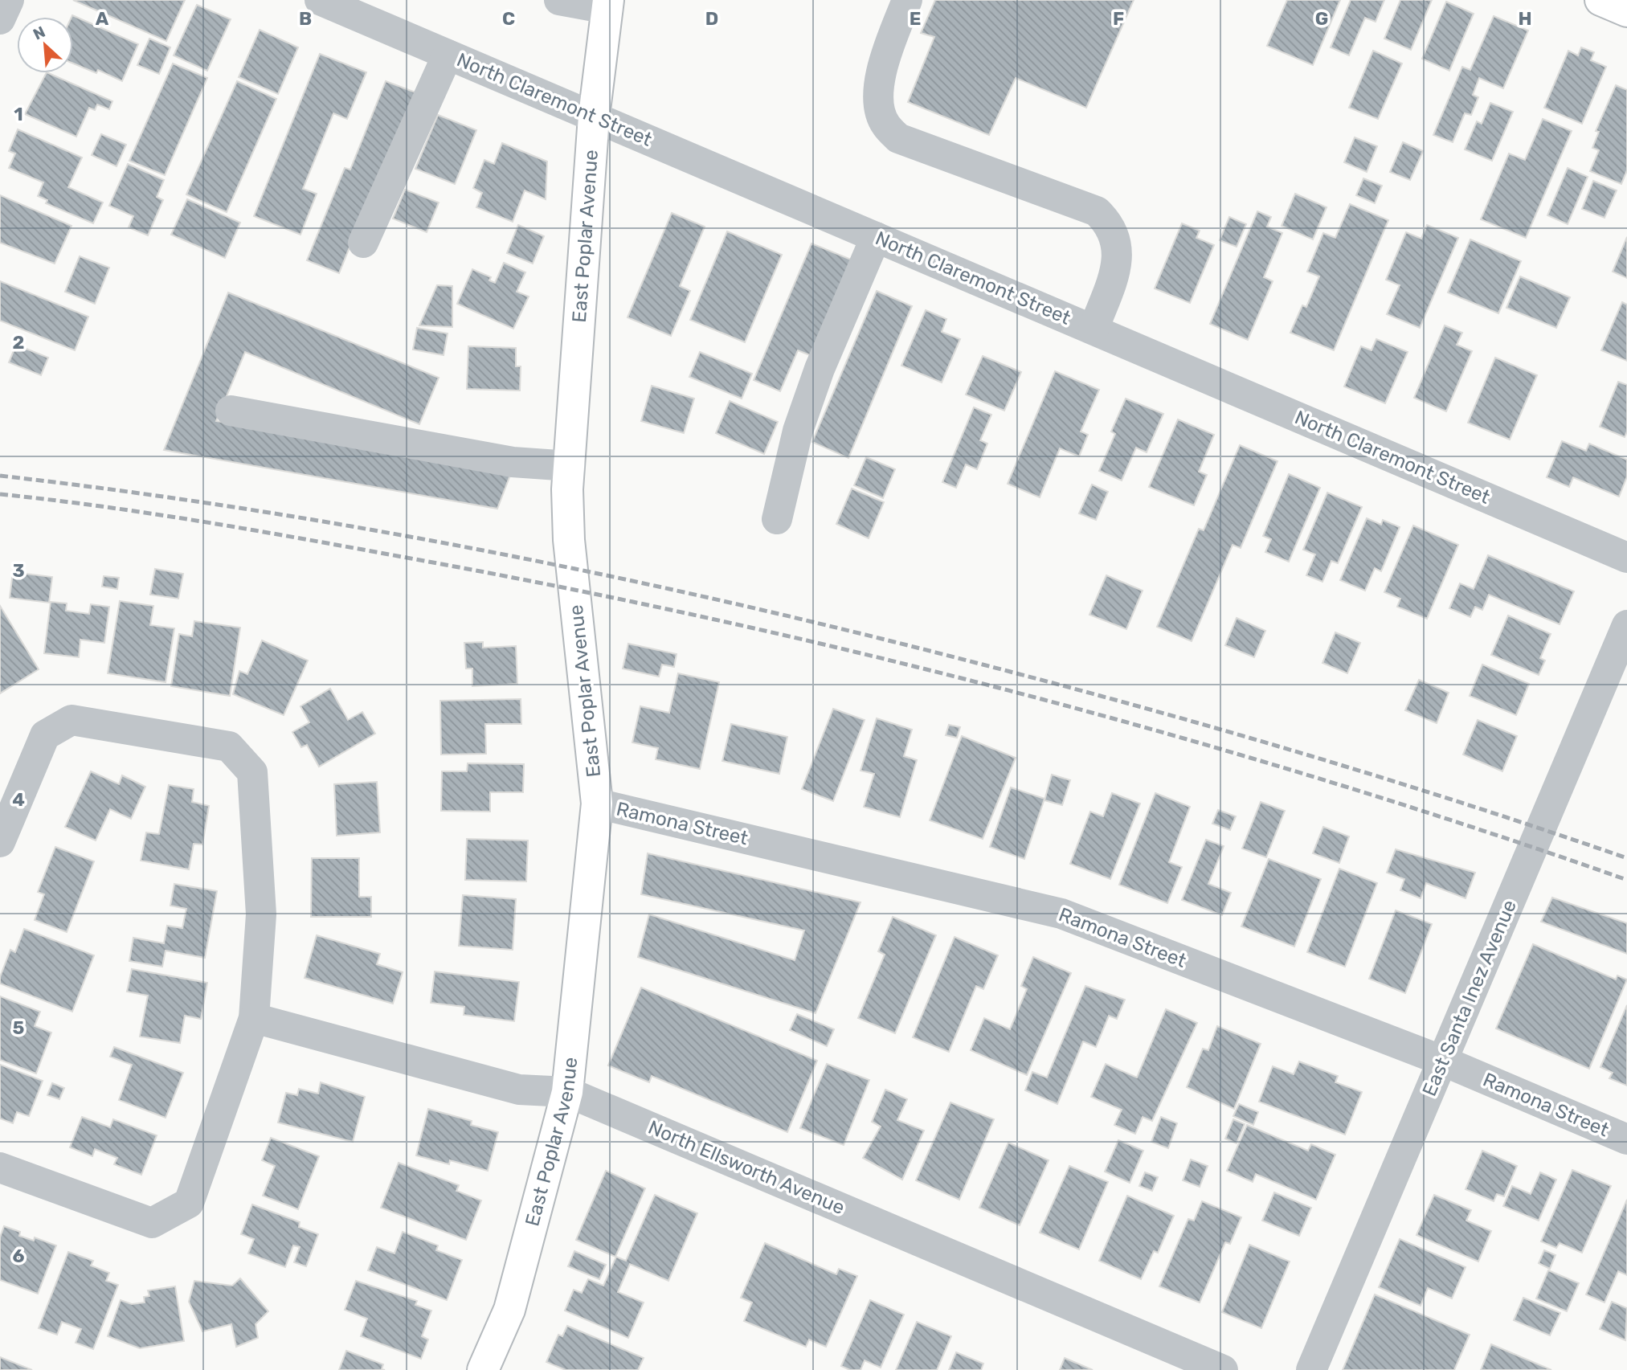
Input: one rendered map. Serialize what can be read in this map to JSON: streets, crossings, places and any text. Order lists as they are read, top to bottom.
{
  "streets": {
    "main road": ["East Poplar Avenue"],
    "street": [
      "North Claremont Street",
      "Ramona Street",
      "East Santa Inez Avenue",
      "North Ellsworth Avenue"
    ]
  },
  "crossings": [
    ["North Claremont Street", "East Poplar Avenue"],
    ["East Poplar Avenue", "Ramona Street"],
    ["East Poplar Avenue", "North Ellsworth Avenue"],
    ["Ramona Street", "East Santa Inez Avenue"]
  ],
  "north": "top left",
  "grid": {
    "columns": [
      "A",
      "B",
      "C",
      "D",
      "E",
      "F",
      "G",
      "H"
    ],
    "rows": [
      "1",
      "2",
      "3",
      "4",
      "5",
      "6"
    ]
  }
}
